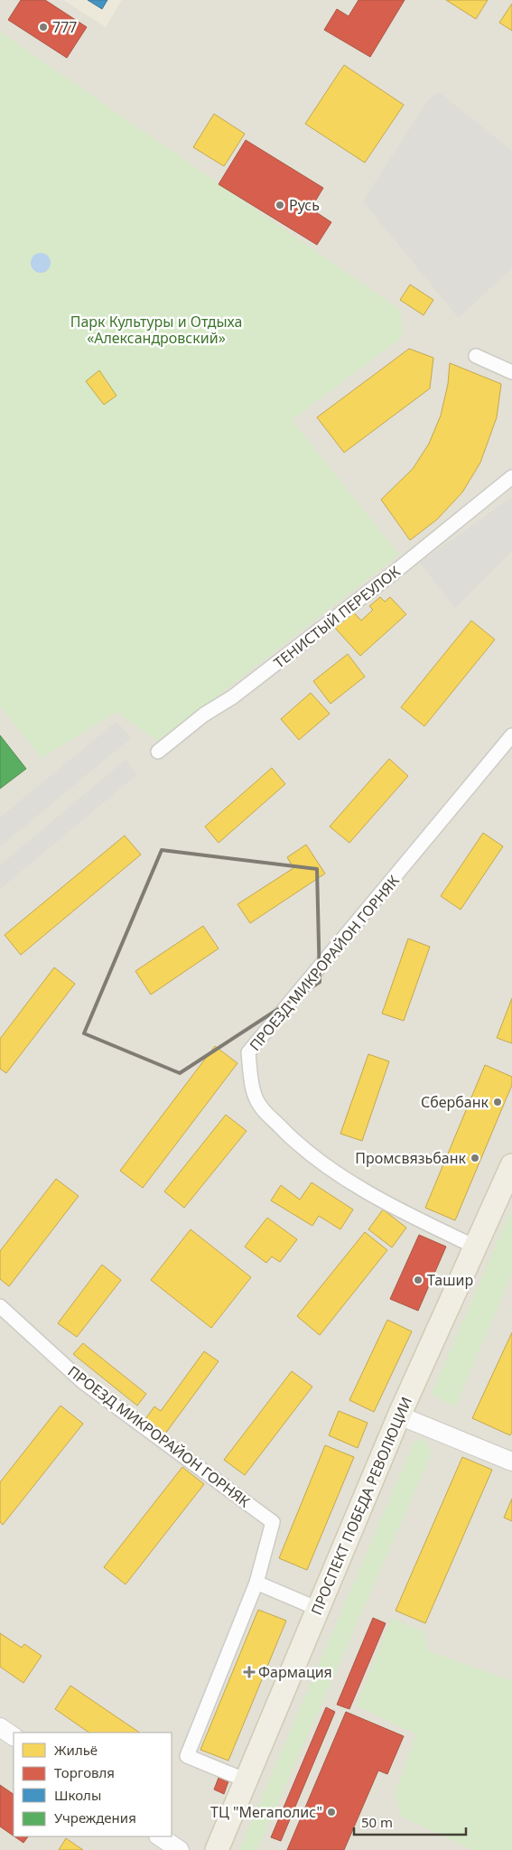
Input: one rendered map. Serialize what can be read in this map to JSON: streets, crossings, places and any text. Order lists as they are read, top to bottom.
{
  "streets": {
    "main road": ["ПРОСПЕКТ ПОБЕДА РЕВОЛЮЦИИ"],
    "street": ["ТЕНИСТЫЙ ПЕРЕУЛОК", "ПРОЕЗД МИКРОРАЙОН ГОРНЯК"]
  },
  "crossings": [
    ["ПРОЕЗД МИКРОРАЙОН ГОРНЯК", "ПРОСПЕКТ ПОБЕДА РЕВОЛЮЦИИ"]
  ],
  "parks": ["Парк Культуры и Отдыха «Александровский»"],
  "places": {
    "other": [
      "777",
      "Русь",
      "Сбербанк",
      "Промсвязьбанк",
      "Ташир",
      "ТЦ \"Мегаполис\""
    ],
    "health": ["Фармация"]
  },
  "legend": [
    "Жильё",
    "Торговля",
    "Школы",
    "Учреждения"
  ],
  "scale_bar": "50 m"
}
